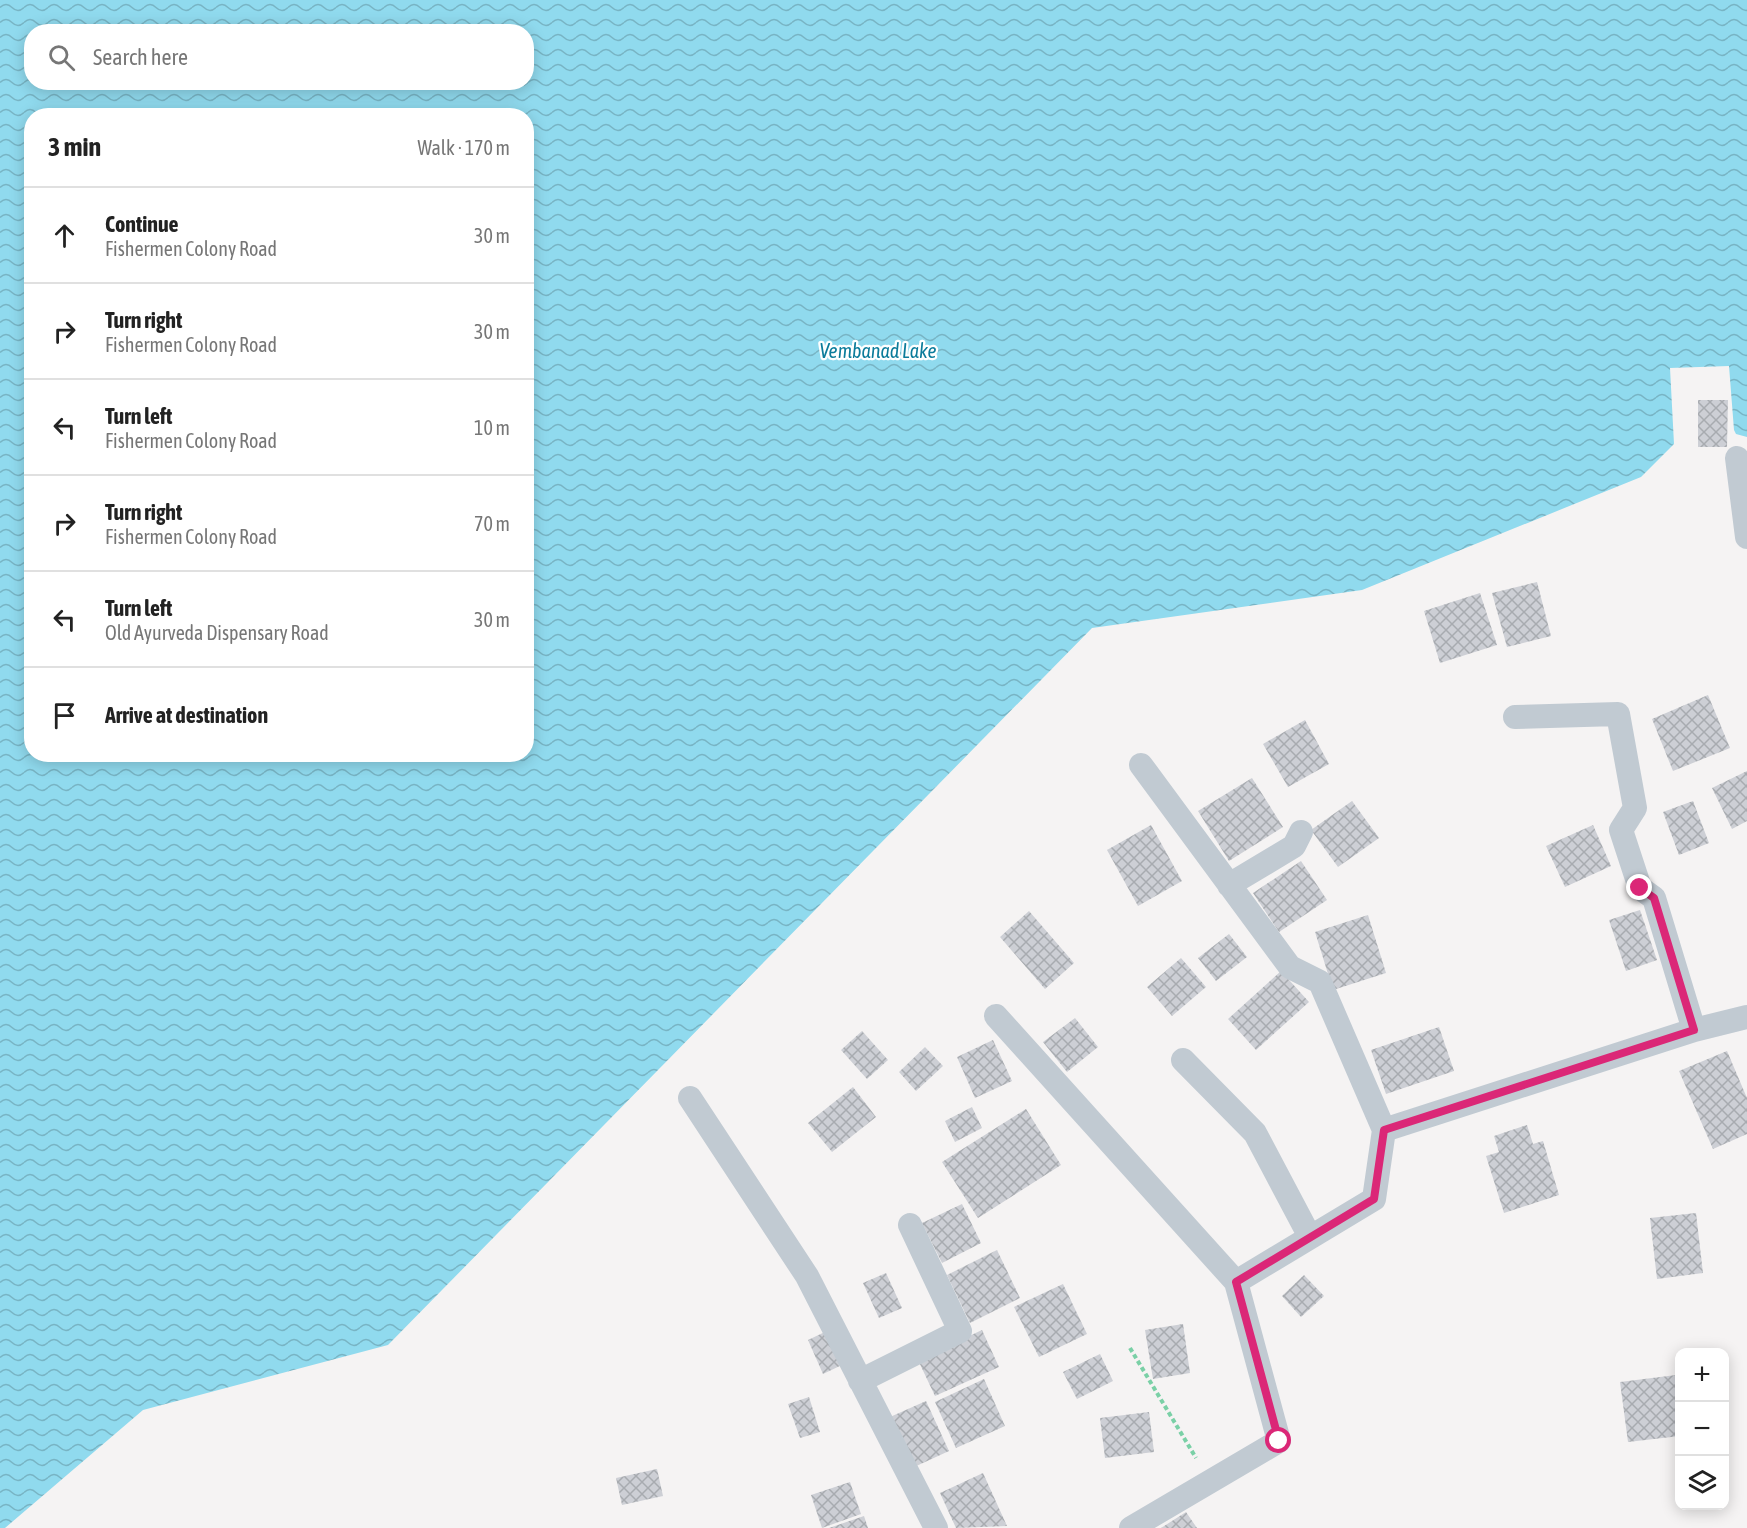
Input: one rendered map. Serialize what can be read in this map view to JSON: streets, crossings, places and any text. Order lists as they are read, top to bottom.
{
  "water": ["Vembanad Lake"],
  "page": {
    "search": "Search here",
    "heading": ["3 min", "Walk · 170 m"],
    "list": [
      ["Continue", "Fishermen Colony Road", "30 m"],
      ["Turn right", "Fishermen Colony Road", "30 m"],
      ["Turn left", "Fishermen Colony Road", "10 m"],
      ["Turn right", "Fishermen Colony Road", "70 m"],
      ["Turn left", "Old Ayurveda Dispensary Road", "30 m"],
      "Arrive at destination"
    ],
    "map_buttons": ["+", "−"]
  }
}
